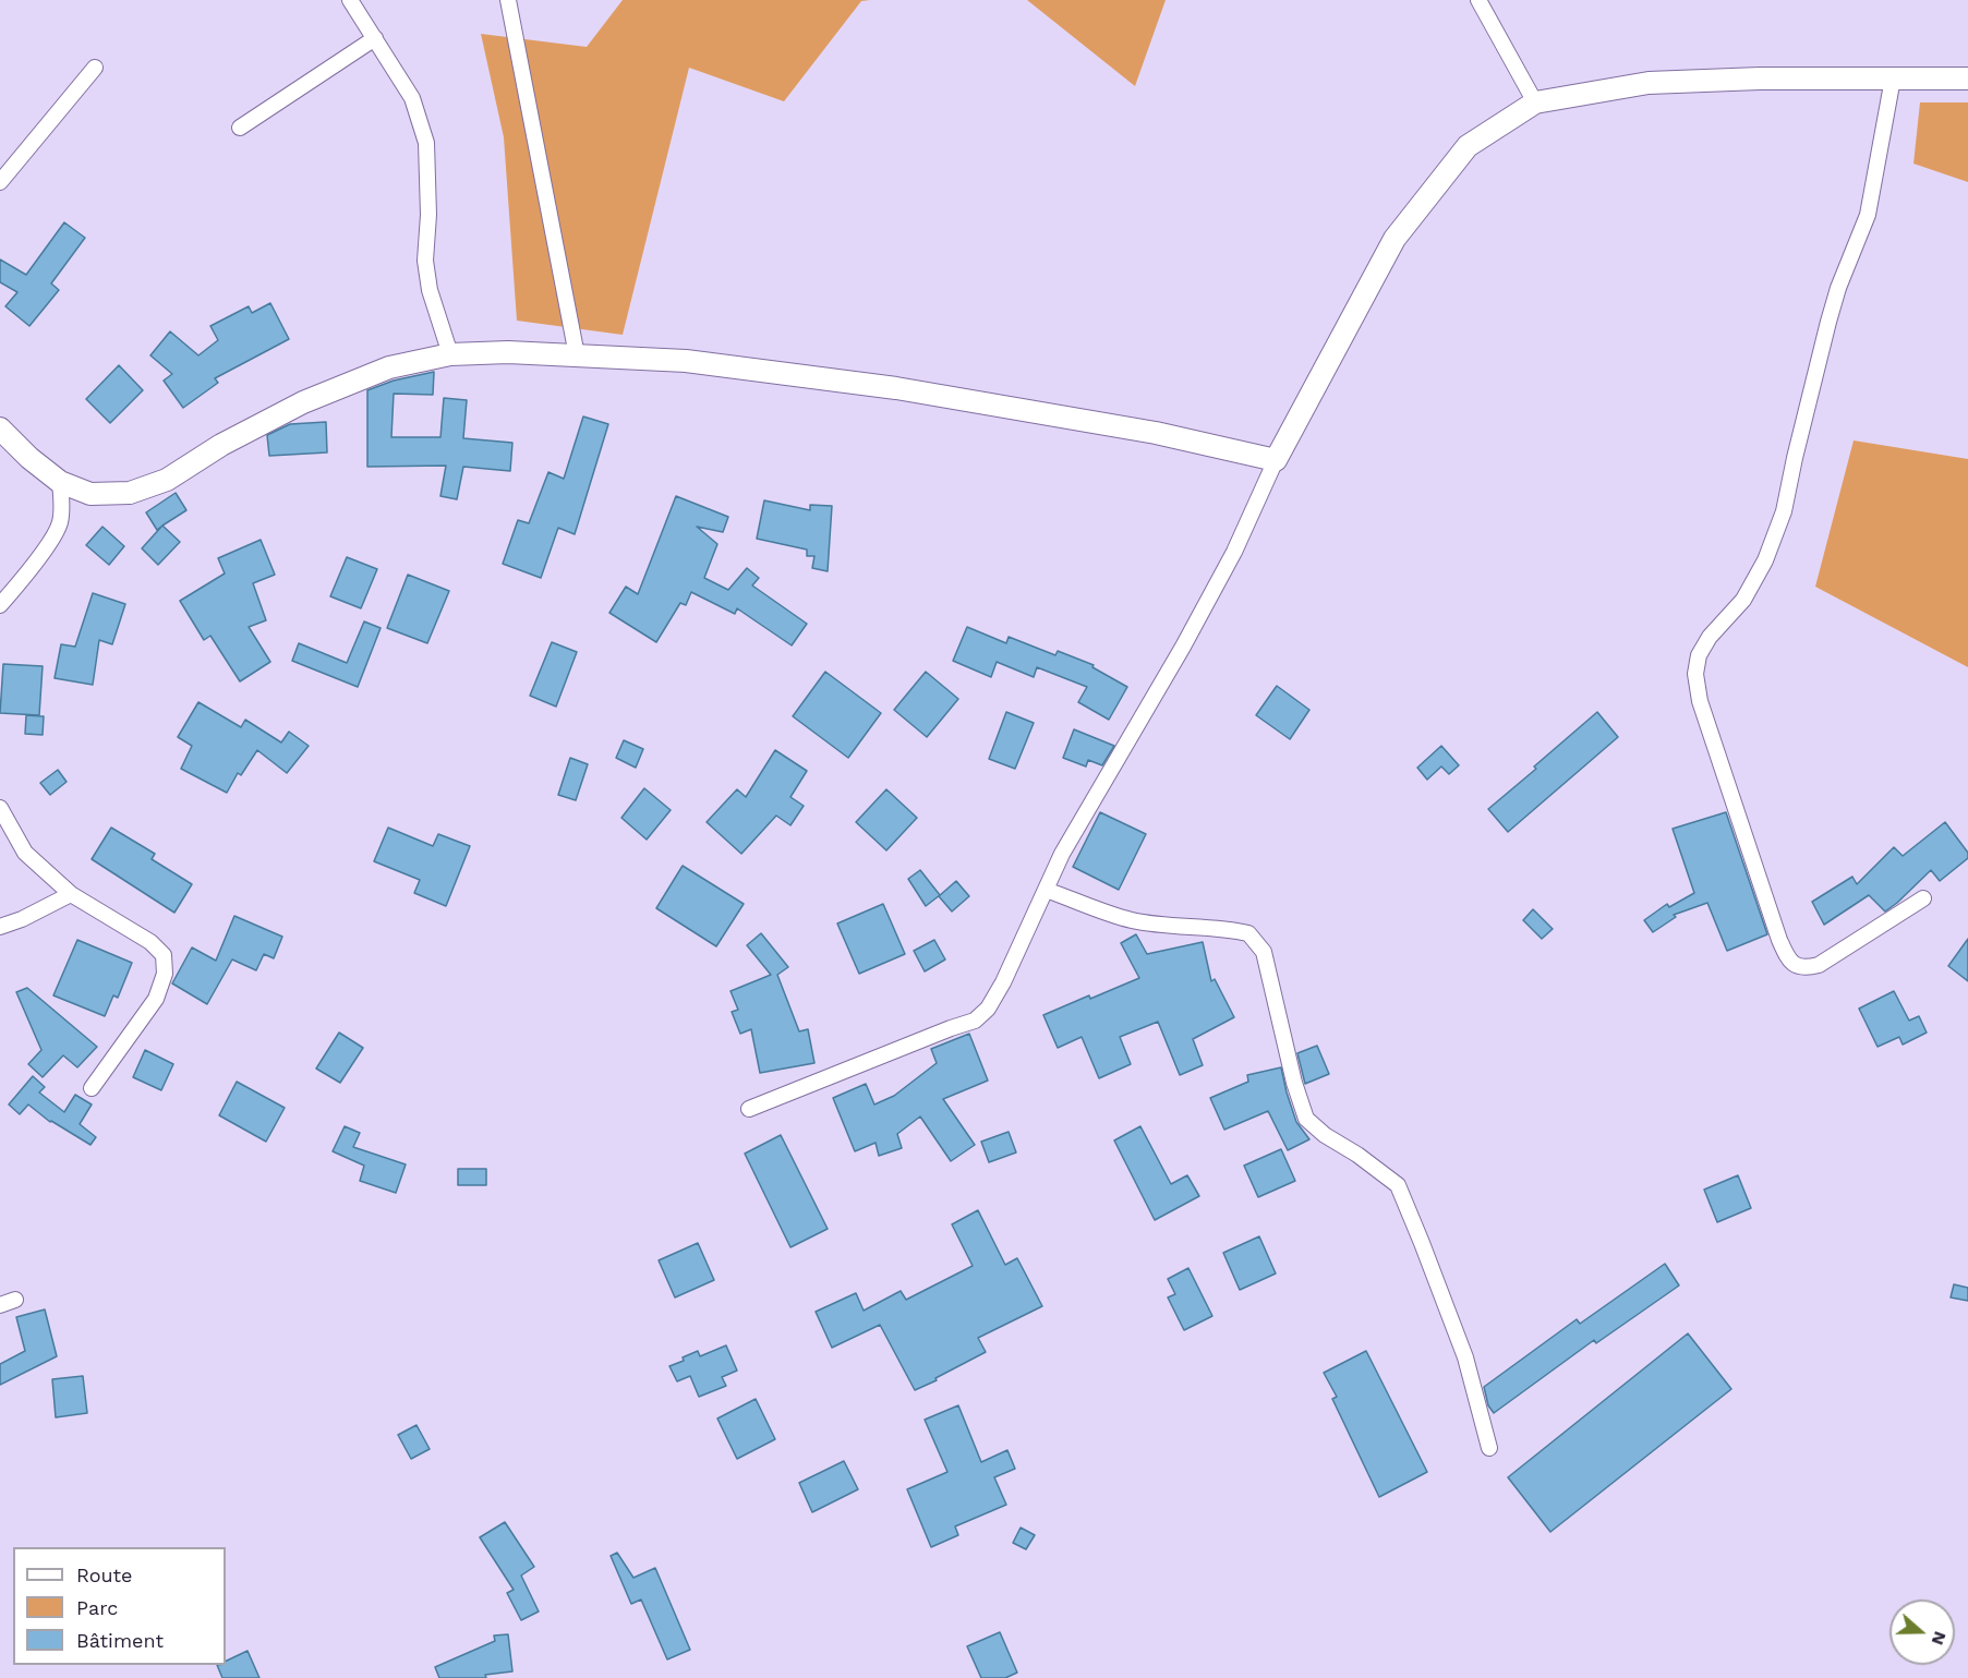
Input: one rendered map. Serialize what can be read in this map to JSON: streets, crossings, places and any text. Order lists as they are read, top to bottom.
{
  "legend": ["Route", "Parc", "Bâtiment"],
  "north": "right"
}
